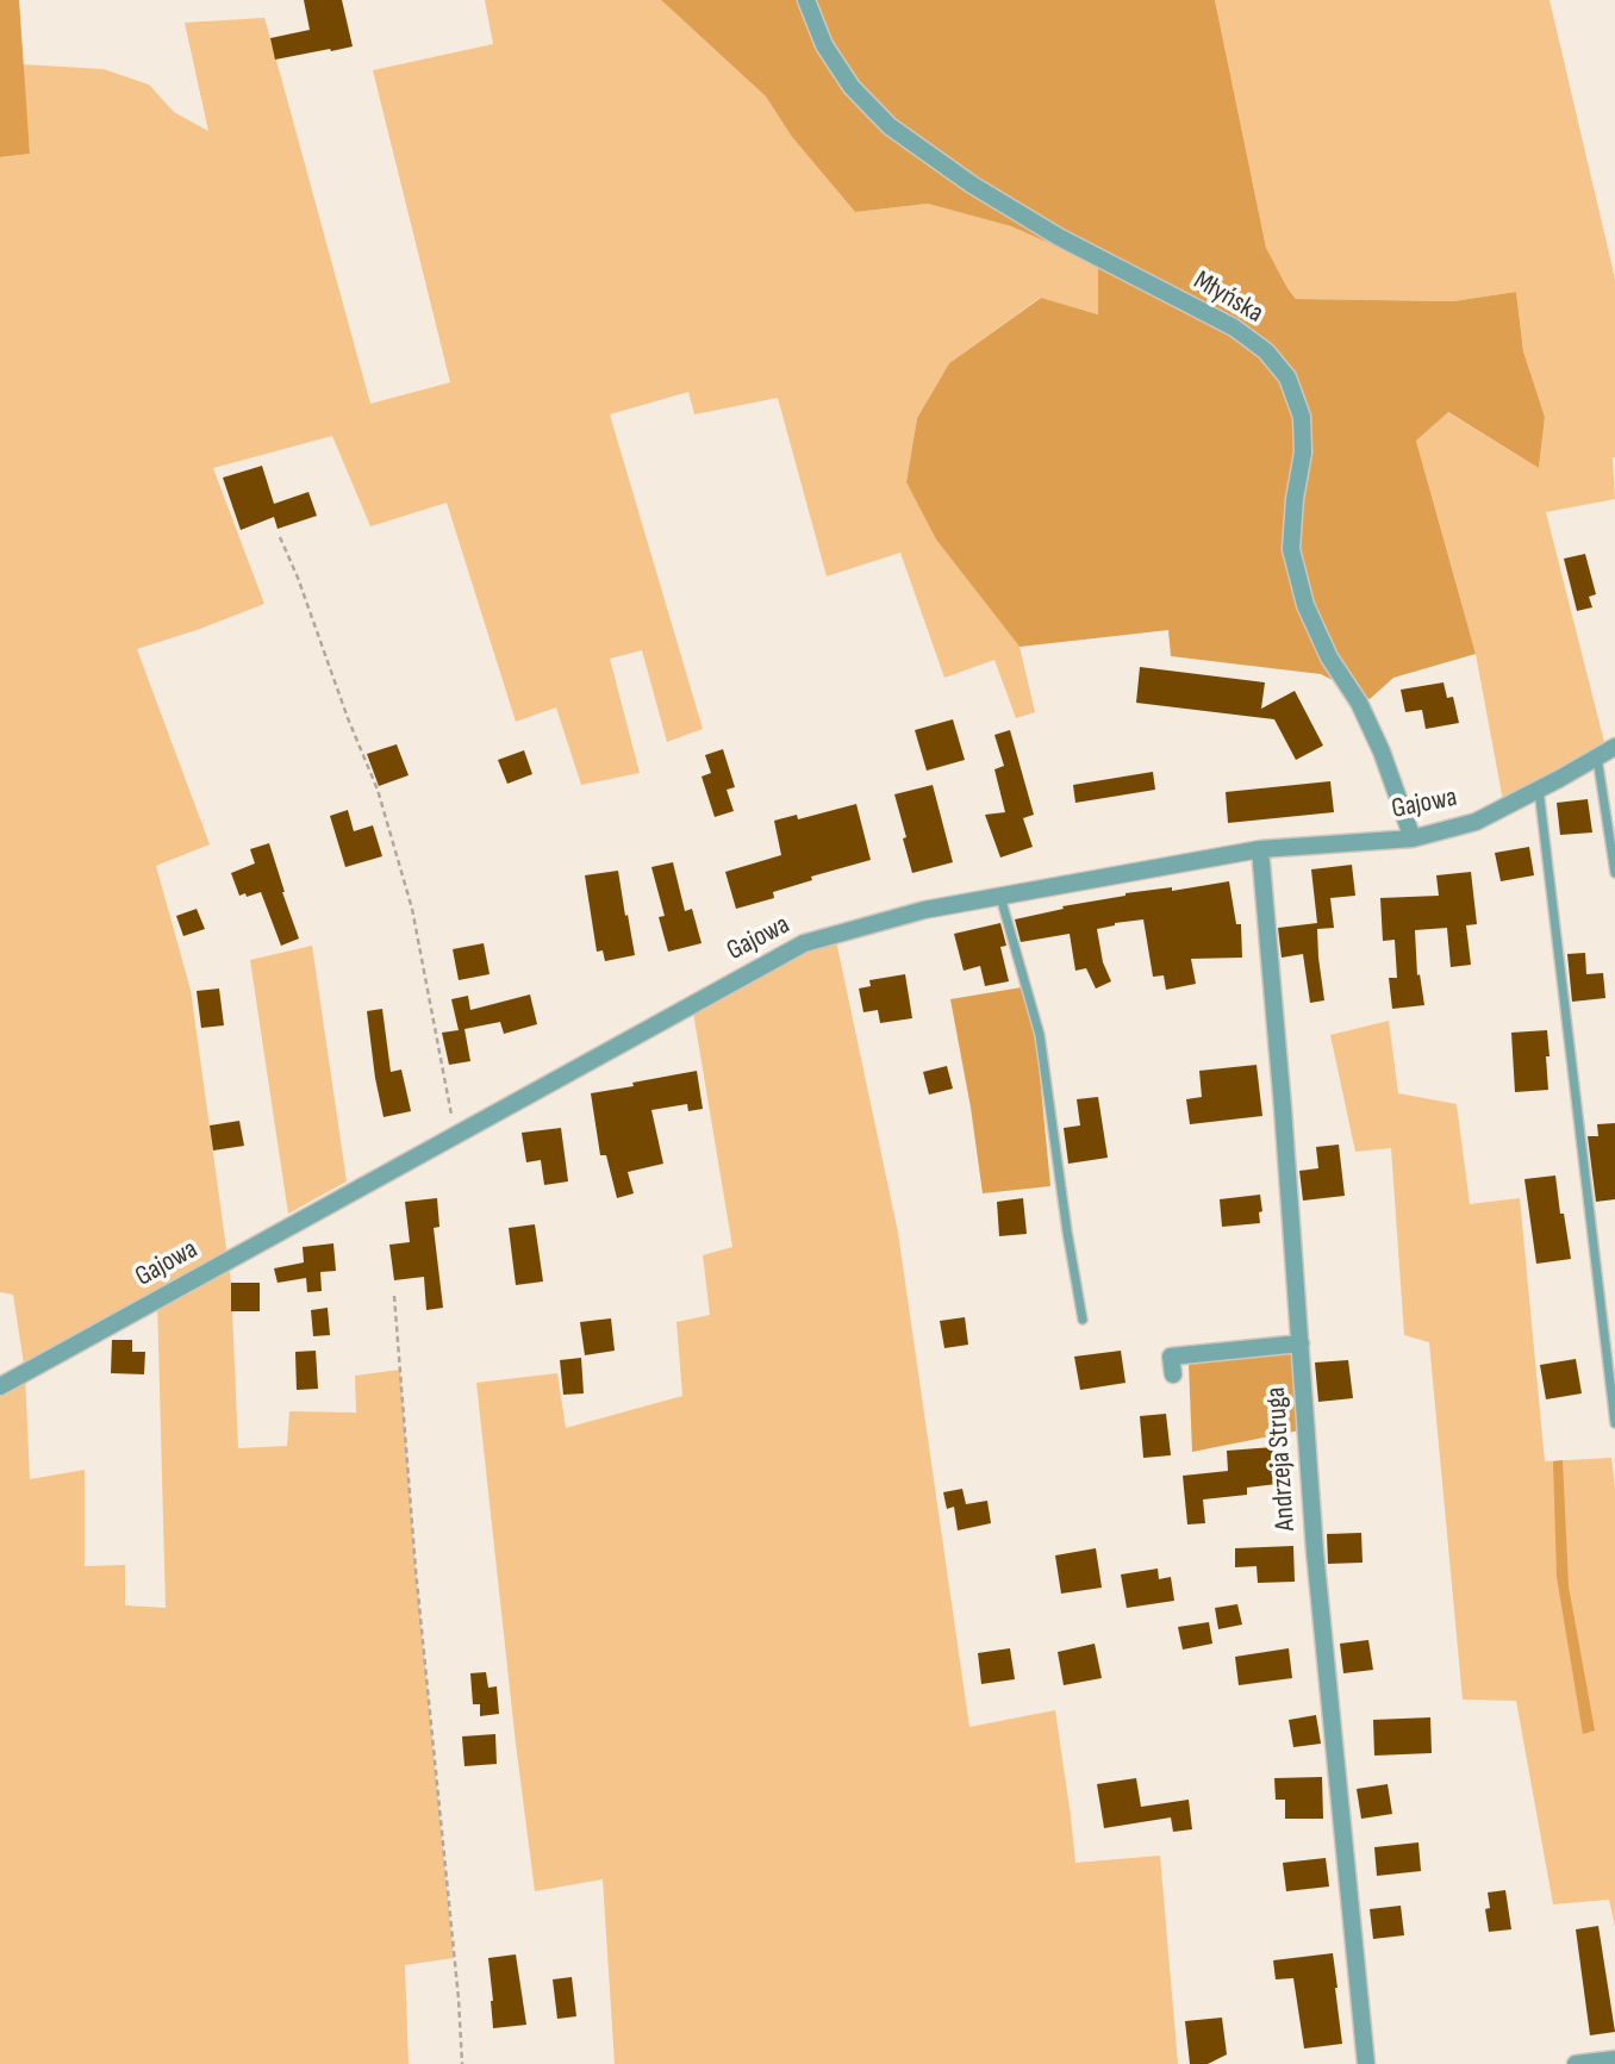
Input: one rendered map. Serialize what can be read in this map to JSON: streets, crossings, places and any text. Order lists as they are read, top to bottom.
{
  "streets": {
    "street": ["Młyńska", "Gajowa", "Andrzeja Struga"]
  },
  "crossings": [
    ["Młyńska", "Gajowa"],
    ["Gajowa", "Andrzeja Struga"]
  ]
}
